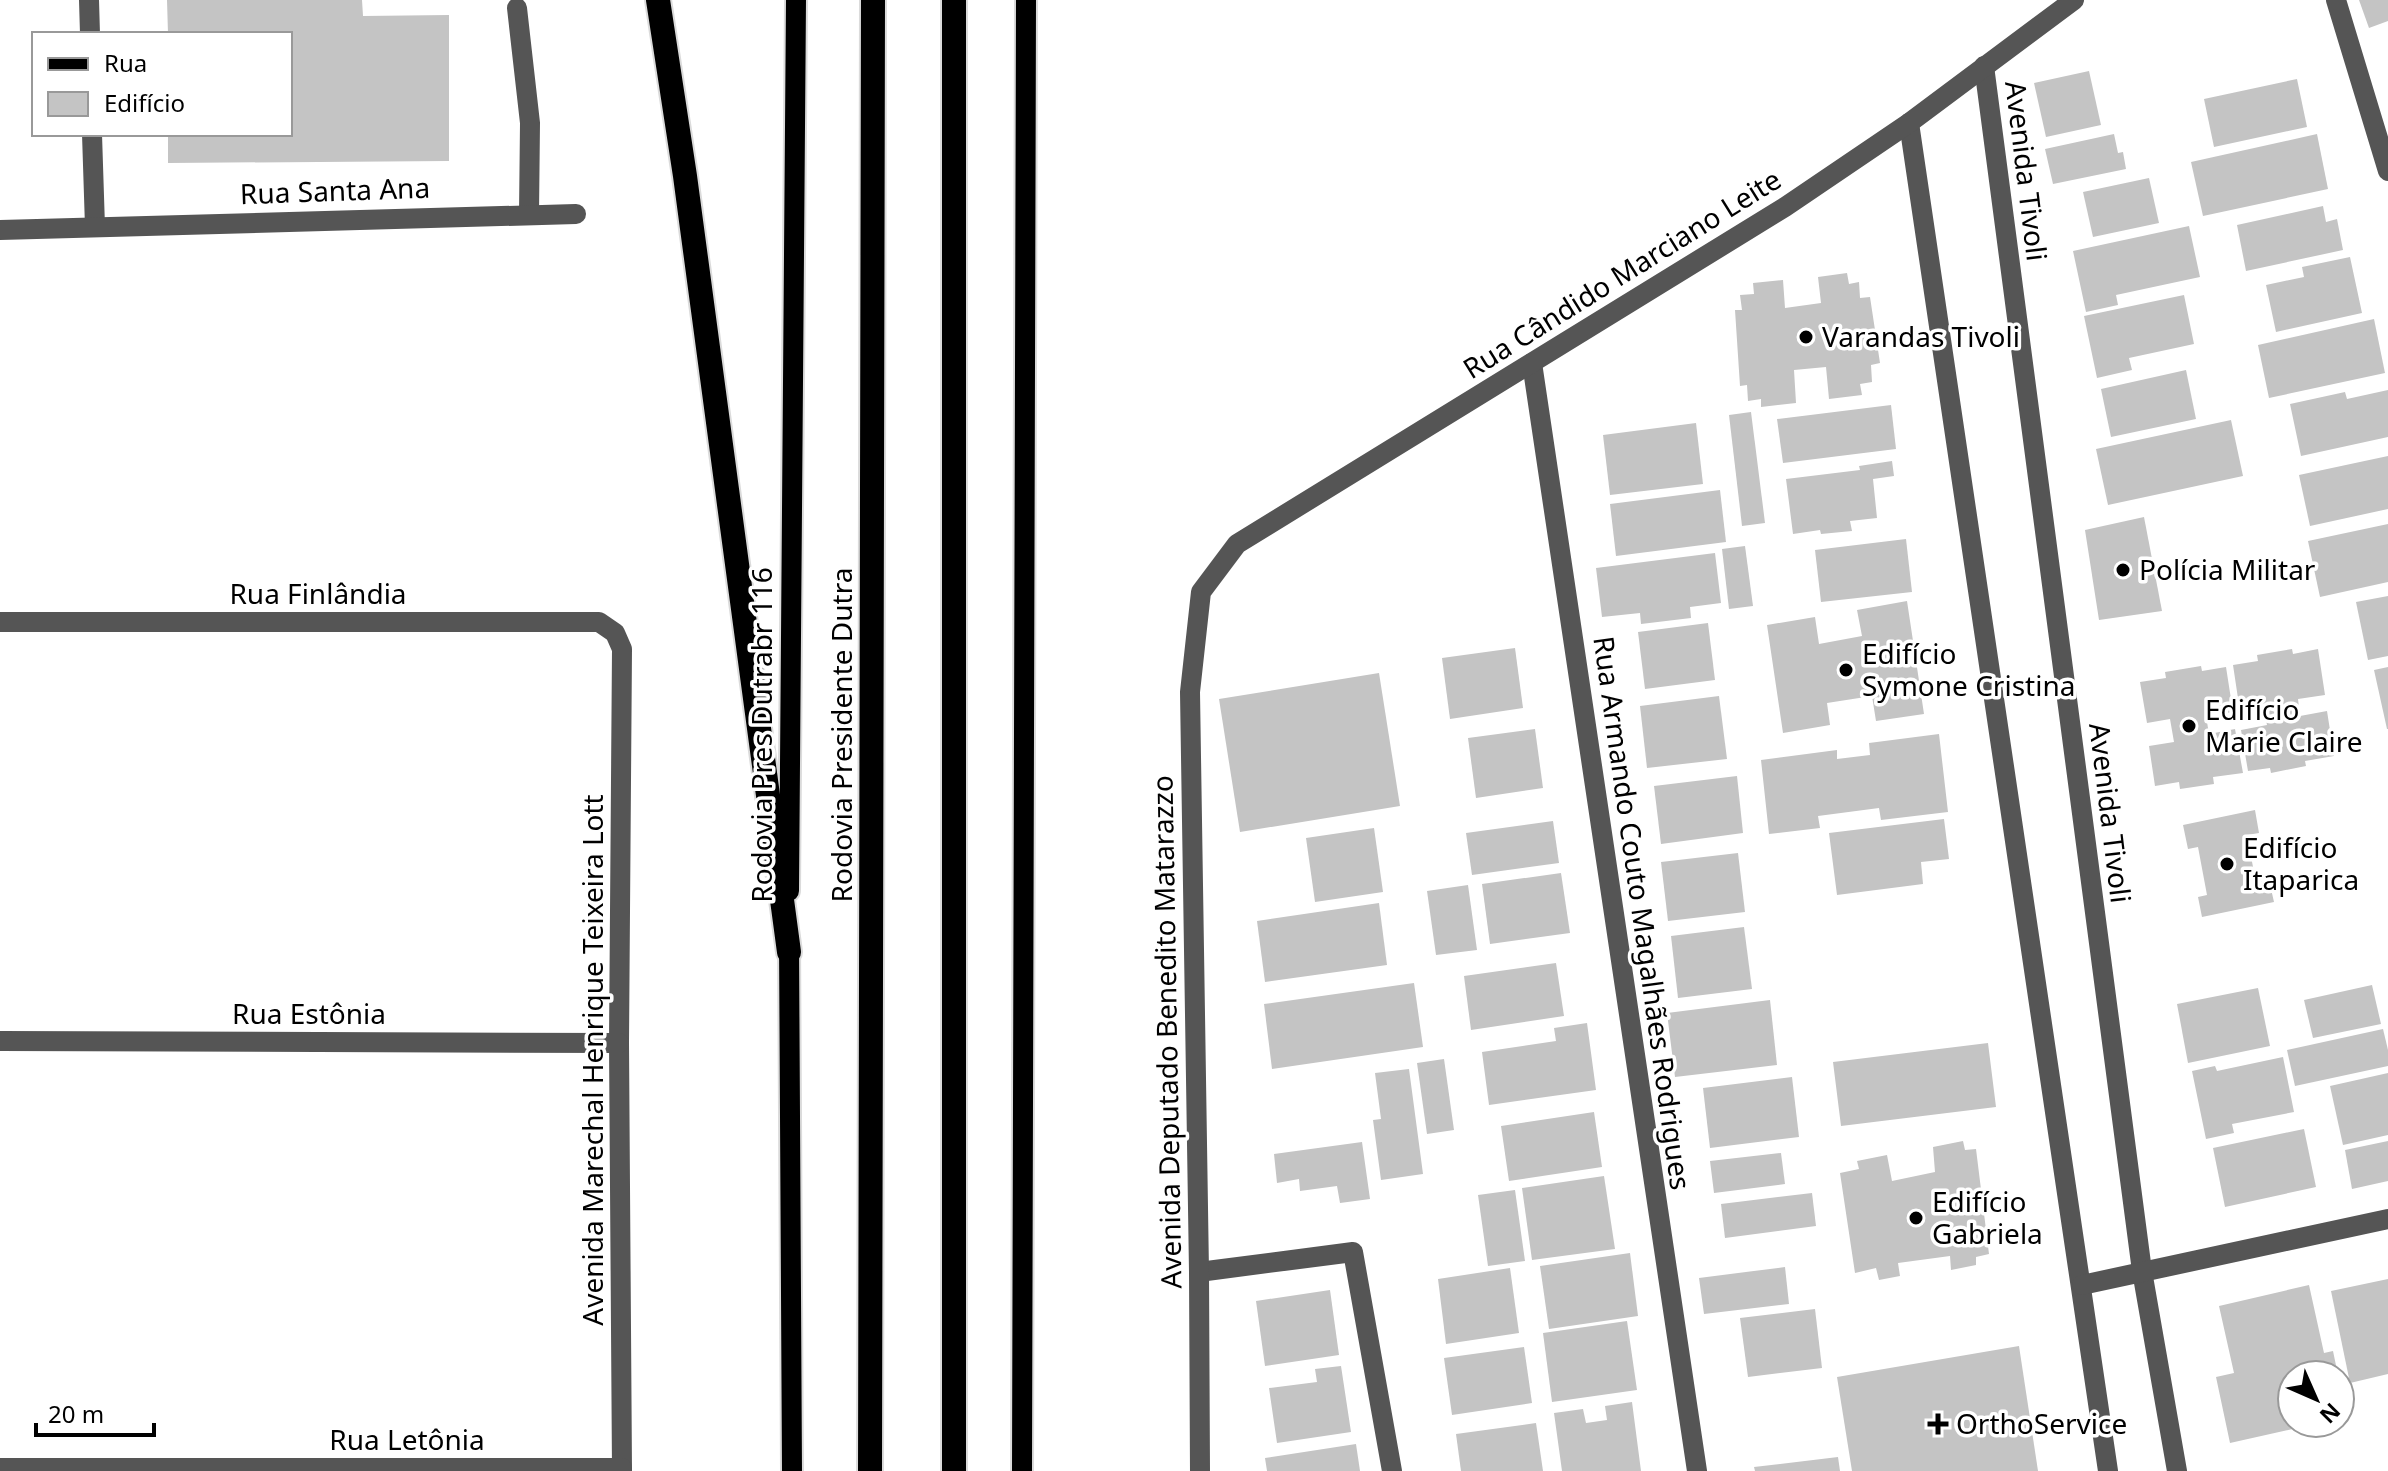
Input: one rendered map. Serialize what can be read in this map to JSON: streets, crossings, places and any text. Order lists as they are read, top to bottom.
{
  "streets": {
    "highway": ["Rodovia Presidente Dutra"],
    "main road": ["Rodovia Pres Dutrabr 116"],
    "street": [
      "Avenida Tivoli",
      "Rua Santa Ana",
      "Rua Cândido Marciano Leite",
      "Rua Finlândia",
      "Rua Armando Couto Magalhães Rodrigues",
      "Rua Estônia",
      "Avenida Deputado Benedito Matarazzo",
      "Avenida Marechal Henrique Teixeira Lott",
      "Rua Letônia"
    ]
  },
  "crossings": [
    ["Avenida Tivoli", "Rua Cândido Marciano Leite"],
    ["Rua Cândido Marciano Leite", "Rua Armando Couto Magalhães Rodrigues"],
    ["Rua Cândido Marciano Leite", "Avenida Deputado Benedito Matarazzo"],
    ["Rua Finlândia", "Avenida Marechal Henrique Teixeira Lott"],
    ["Rua Estônia", "Avenida Marechal Henrique Teixeira Lott"],
    ["Avenida Marechal Henrique Teixeira Lott", "Rua Letônia"]
  ],
  "places": {
    "other": [
      "Varandas Tivoli",
      "Polícia Militar",
      "Edifício Symone Cristina",
      "Edifício Marie Claire",
      "Edifício Itaparica",
      "Edifício Gabriela"
    ],
    "health": ["OrthoService"]
  },
  "legend": ["Rua", "Edifício"],
  "scale_bar": "20 m",
  "north": "bottom right"
}
